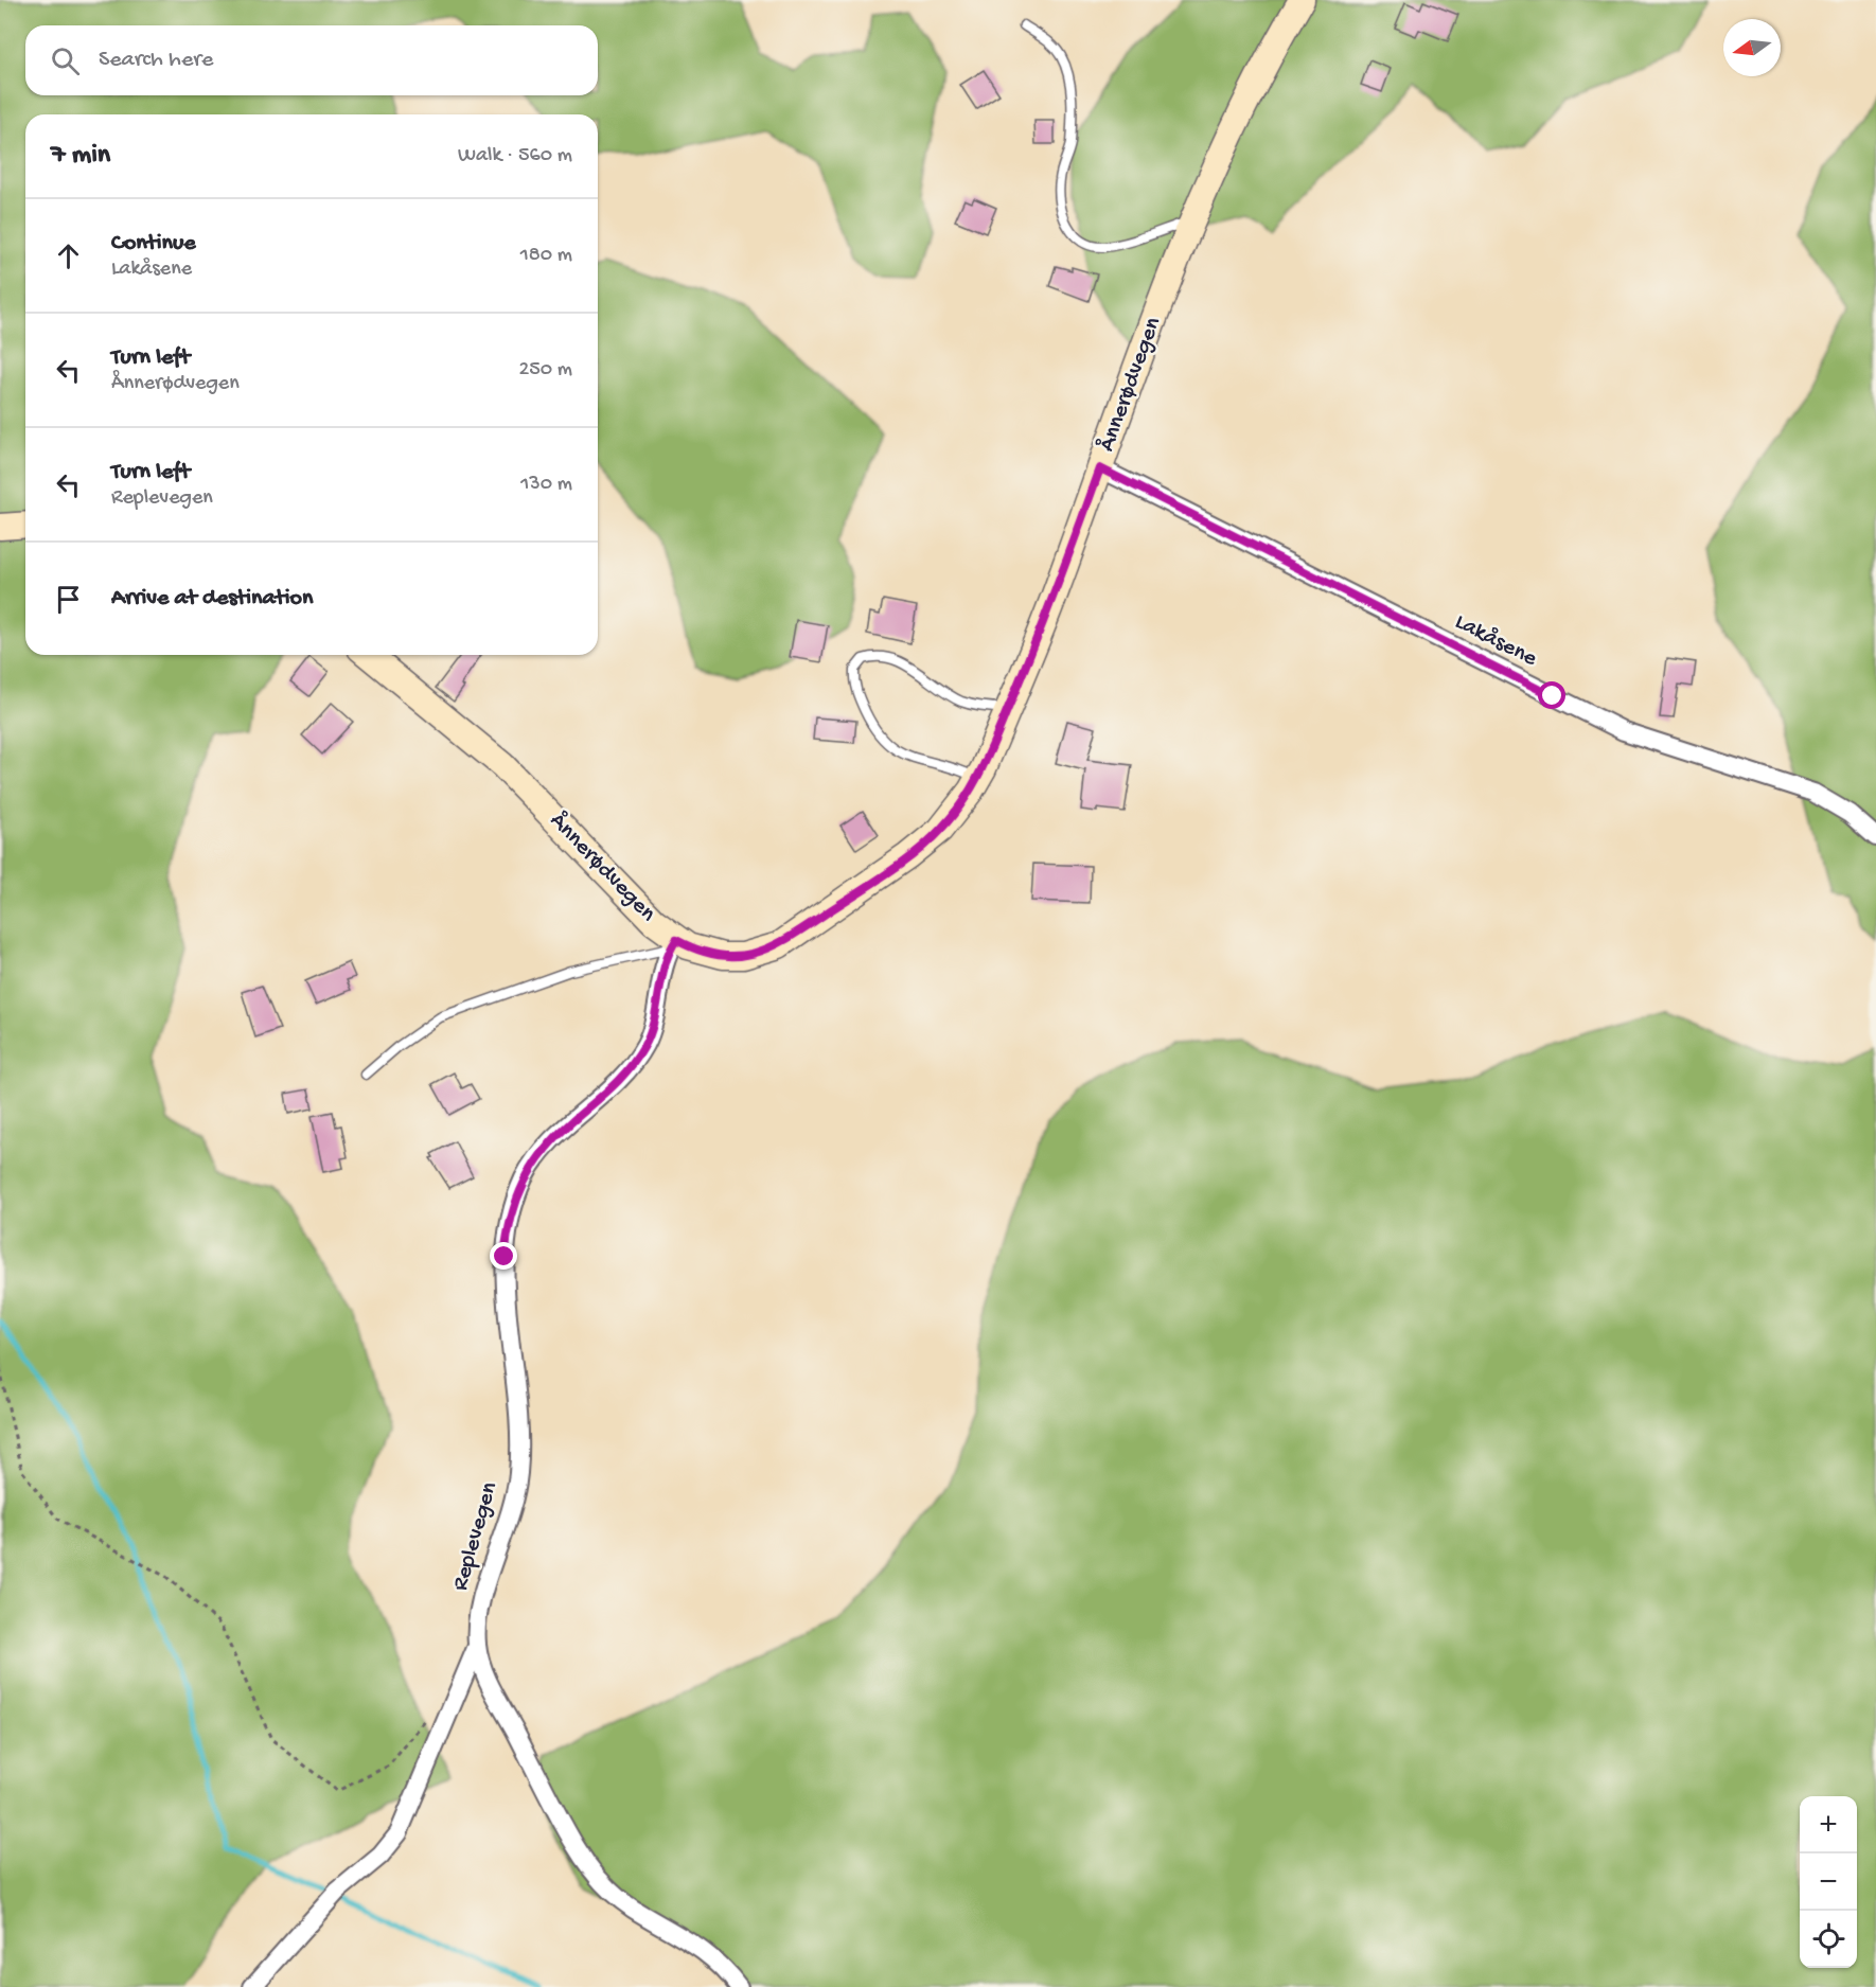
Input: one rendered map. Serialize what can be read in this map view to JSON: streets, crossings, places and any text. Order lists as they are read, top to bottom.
{
  "streets": {
    "main road": ["Ånnerødvegen"],
    "street": ["Lakåsene", "Replevegen"]
  },
  "crossings": [
    ["Ånnerødvegen", "Lakåsene"],
    ["Ånnerødvegen", "Replevegen"]
  ],
  "north": "left",
  "page": {
    "search": "Search here",
    "heading": ["7 min", "Walk · 560 m"],
    "list": [
      ["Continue", "Lakåsene", "180 m"],
      ["Turn left", "Ånnerødvegen", "250 m"],
      ["Turn left", "Replevegen", "130 m"],
      "Arrive at destination"
    ],
    "map_buttons": ["+", "−"]
  }
}
